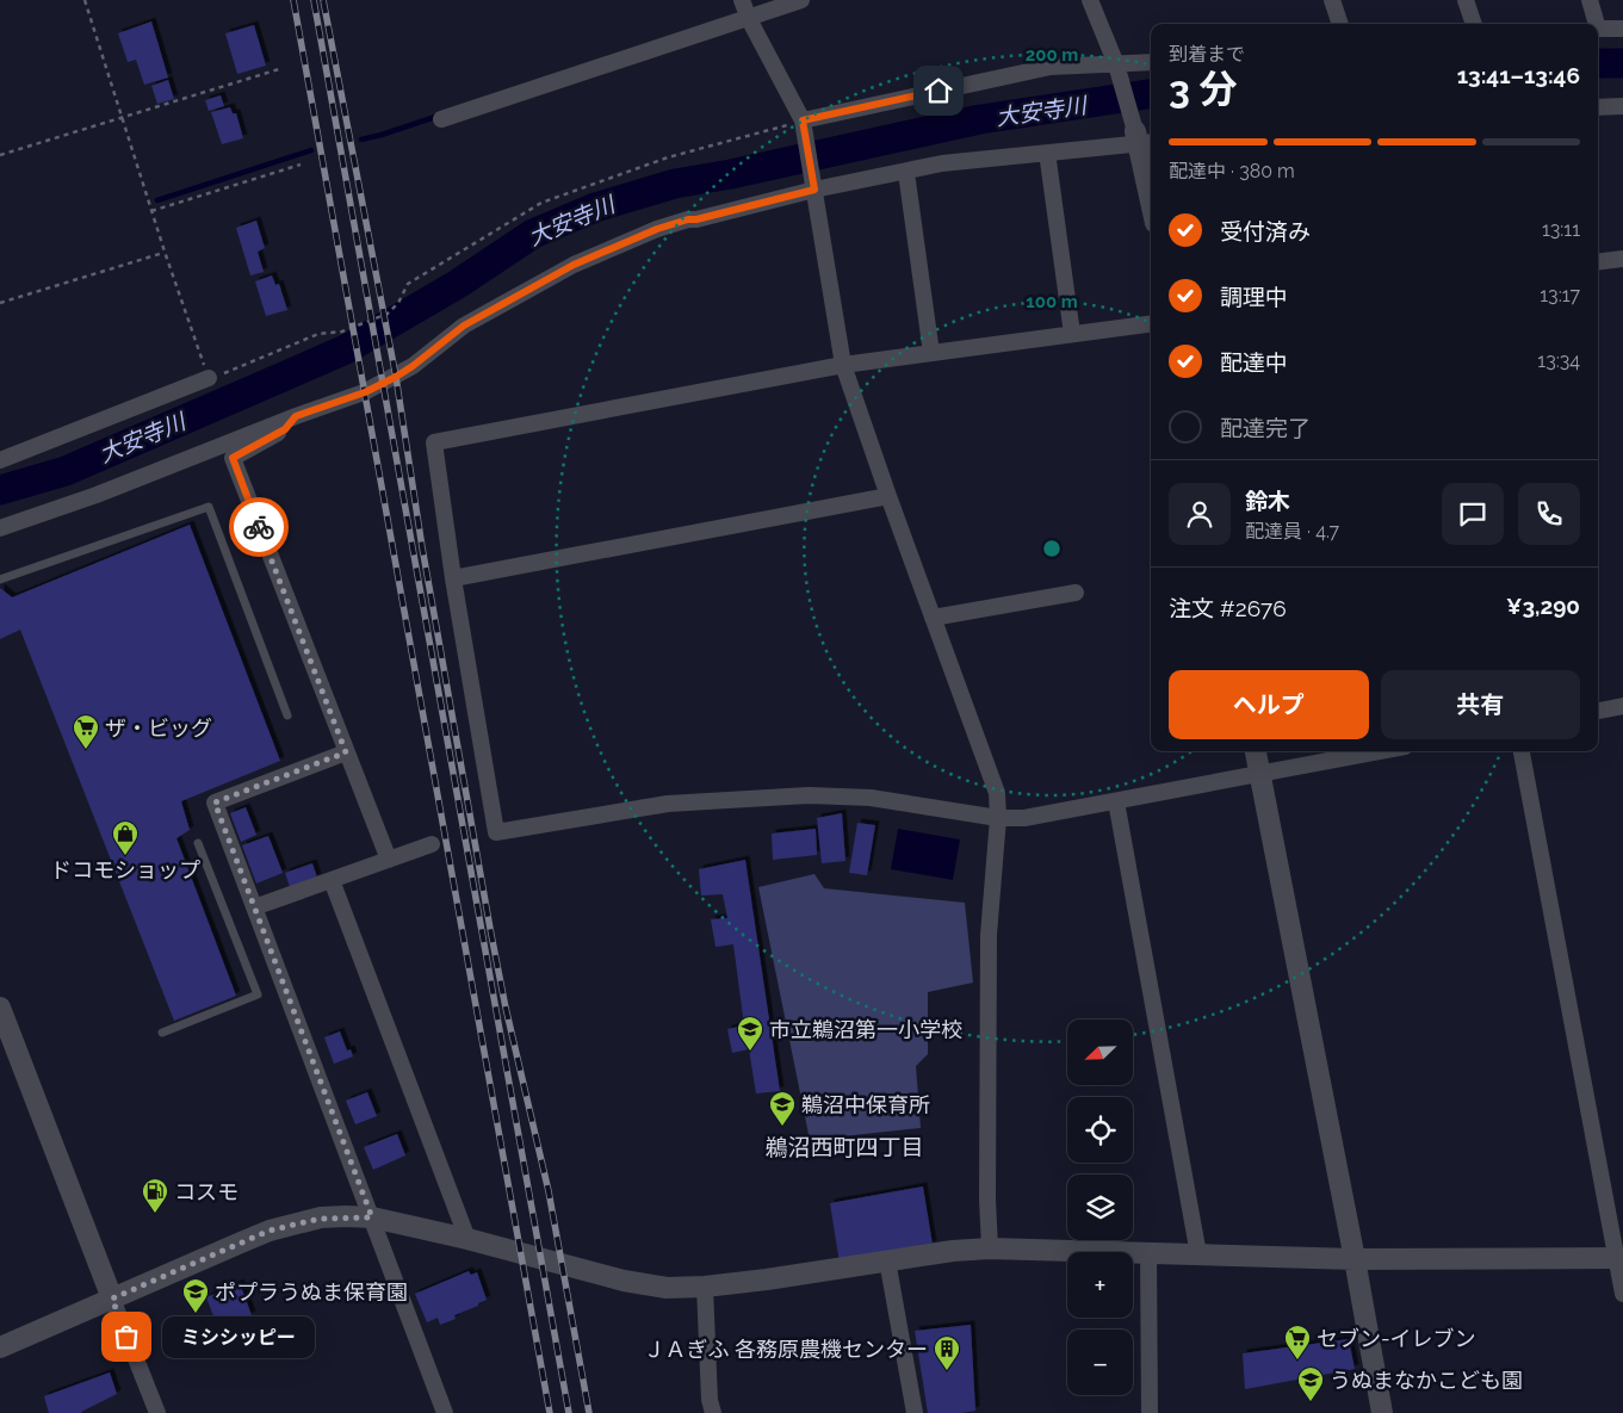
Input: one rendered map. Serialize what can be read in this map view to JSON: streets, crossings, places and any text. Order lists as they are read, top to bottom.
{
  "districts": ["鵜沼西町四丁目"],
  "water": ["大安寺川"],
  "places": {
    "supermarket": ["ザ・ビッグ", "セブン-イレブン"],
    "shop": ["ドコモショップ"],
    "school or university": [
      "市立鵜沼第一小学校",
      "鵜沼中保育所",
      "ポプラうぬま保育園",
      "うぬまなかこども園"
    ],
    "fuel station": ["コスモ"],
    "other": ["ミシシッピー"],
    "building": ["ＪＡぎふ 各務原農機センター"]
  },
  "north": "bottom left",
  "page": {
    "heading": ["3 分", "到着まで", "13:41–13:46"],
    "panel": [
      "鈴木",
      "配達員 · 4.7",
      "注文 #2676",
      "¥3,290"
    ],
    "bar": "配達中 · 380 m",
    "list": [
      ["受付済み", "13:11"],
      ["調理中", "13:17"],
      ["配達中", "13:34"],
      "配達完了"
    ],
    "buttons": ["ヘルプ", "共有"],
    "map_buttons": ["+", "−"],
    "bubble": "ミシシッピー"
  },
  "rings": ["200 m", "100 m"]
}
